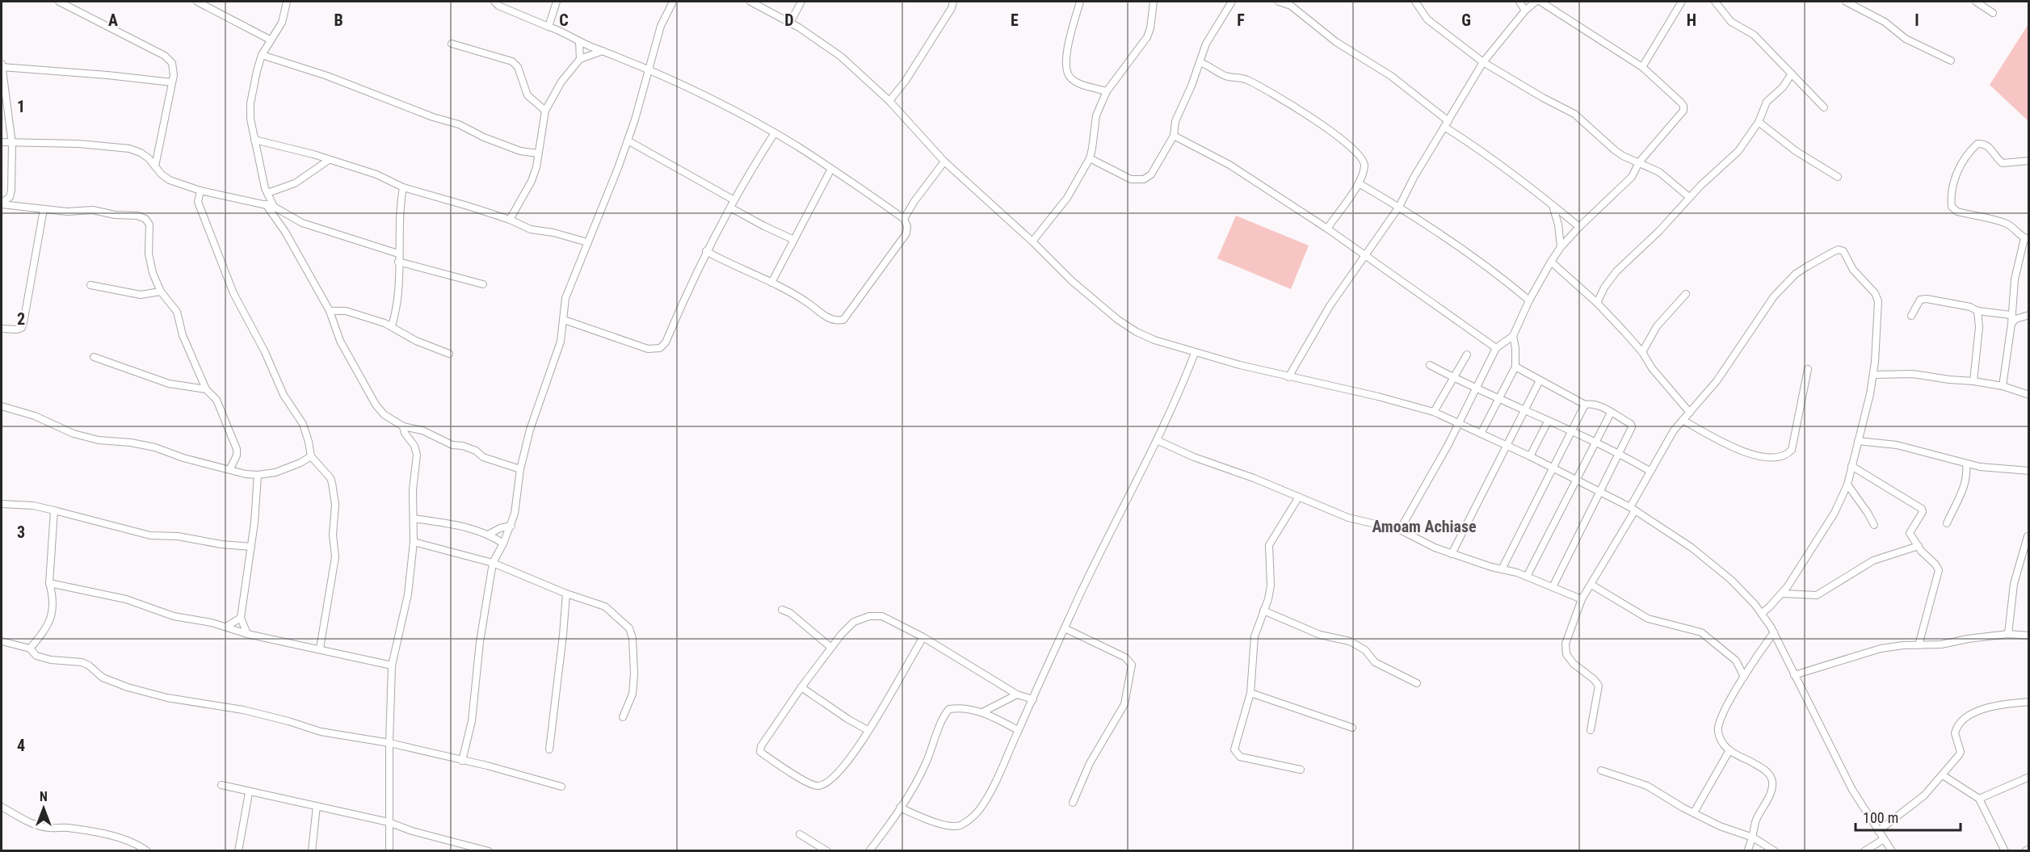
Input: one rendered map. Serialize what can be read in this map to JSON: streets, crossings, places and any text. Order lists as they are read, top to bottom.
{
  "districts": ["Amoam Achiase"],
  "scale_bar": "100 m",
  "north": "top",
  "grid": {
    "columns": [
      "A",
      "B",
      "C",
      "D",
      "E",
      "F",
      "G",
      "H",
      "I"
    ],
    "rows": [
      "1",
      "2",
      "3",
      "4"
    ]
  }
}
